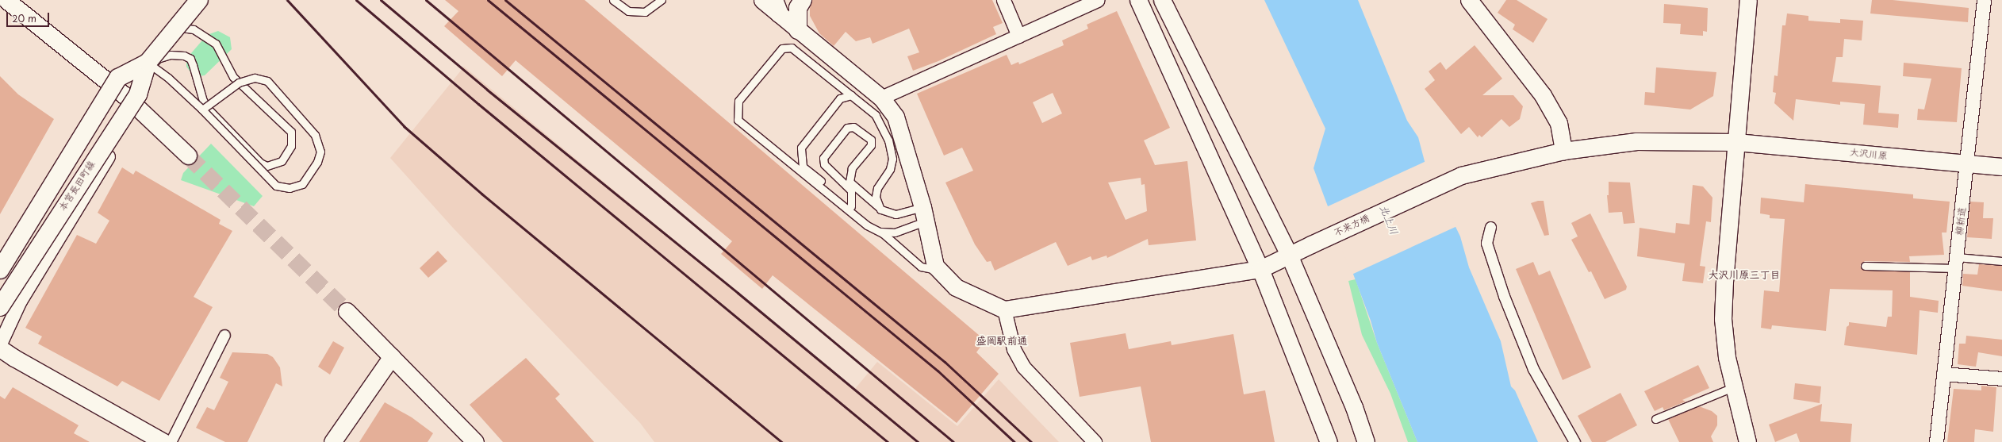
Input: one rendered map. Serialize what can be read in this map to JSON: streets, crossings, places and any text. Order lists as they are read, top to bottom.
{
  "streets": {
    "main road": ["本宮長田町線"],
    "street": ["大沢川原", "柳新道", "不来方橋"]
  },
  "crossings": [
    ["大沢川原", "柳新道"],
    ["大沢川原", "不来方橋"]
  ],
  "districts": ["大沢川原三丁目", "盛岡駅前通"],
  "water": ["北上川"],
  "scale_bar": "20 m"
}
